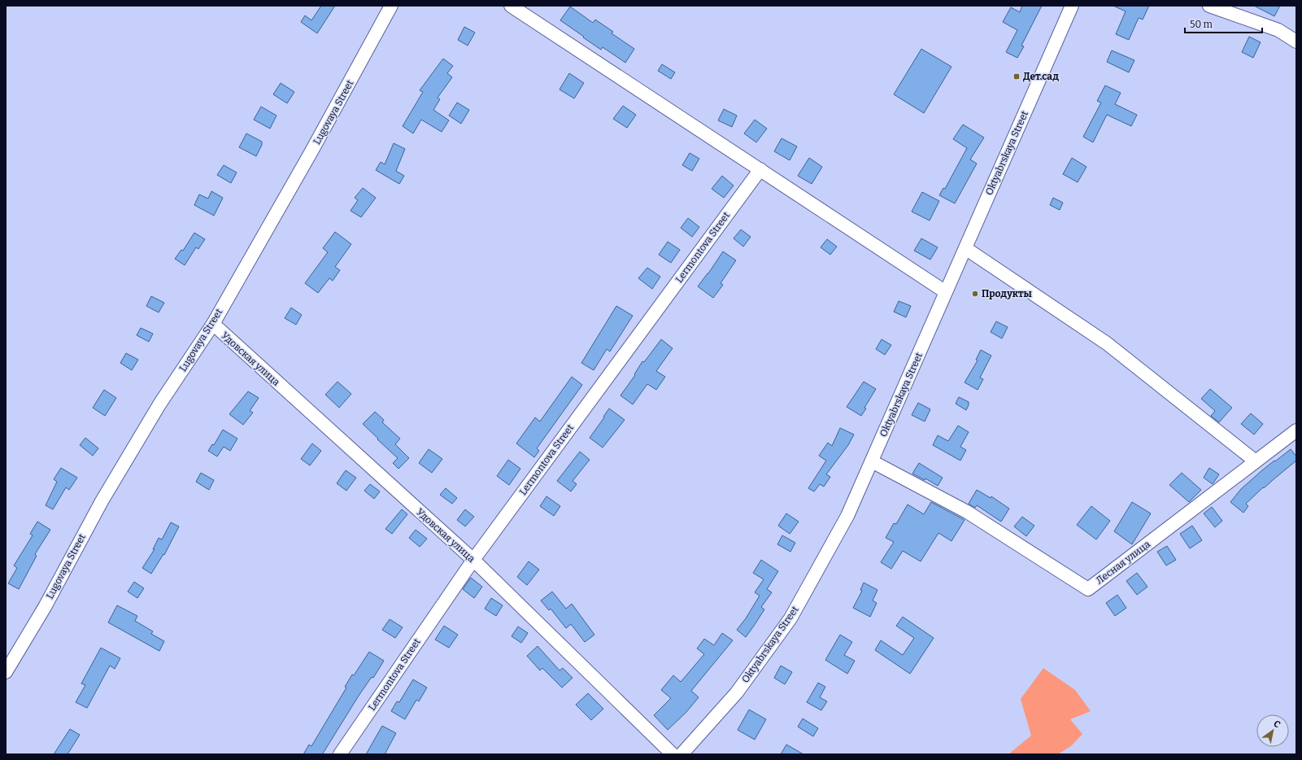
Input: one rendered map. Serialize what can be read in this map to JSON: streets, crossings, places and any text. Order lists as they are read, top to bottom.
{
  "streets": {
    "street": [
      "Lugovaya Street",
      "Oktyabrskaya Street",
      "Lermontova Street",
      "Удовская улица",
      "Лесная улица"
    ]
  },
  "crossings": [
    ["Lugovaya Street", "Удовская улица"],
    ["Oktyabrskaya Street", "Лесная улица"],
    ["Lermontova Street", "Удовская улица"]
  ],
  "places": {
    "transit": ["Дет.сад"],
    "other": ["Продукты"]
  },
  "scale_bar": "50 m",
  "north": "top right"
}
